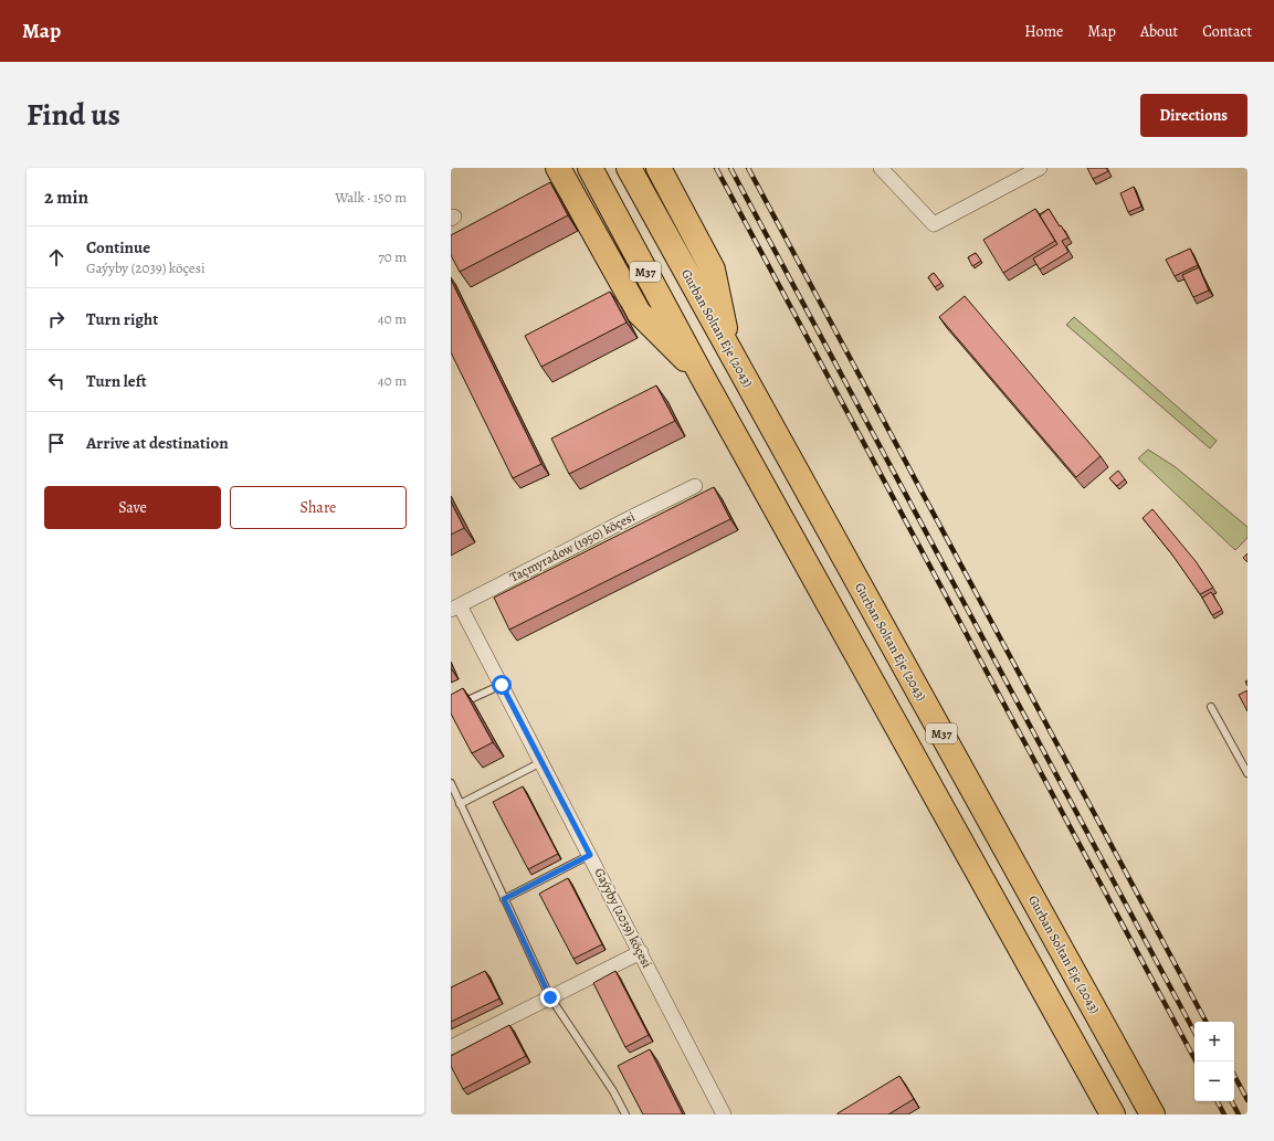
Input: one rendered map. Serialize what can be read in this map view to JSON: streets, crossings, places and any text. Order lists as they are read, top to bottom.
{
  "streets": {
    "highway": ["M37", "Gurban Soltan Eje (2043)"],
    "street": ["Taçmyradow (1950) köçesi", "Gaýyby (2039) köçesi"]
  },
  "crossings": [
    ["Taçmyradow (1950) köçesi", "Gaýyby (2039) köçesi"]
  ],
  "page": {
    "header": "Map",
    "nav": [
      "Home",
      "Map",
      "About",
      "Contact"
    ],
    "title": "Find us",
    "buttons": [
      "Directions",
      ["Save", "Share"]
    ],
    "heading": ["2 min", "Walk · 150 m"],
    "list": [
      ["Continue", "Gaýyby (2039) köçesi", "70 m"],
      ["Turn right", "40 m"],
      ["Turn left", "40 m"],
      "Arrive at destination"
    ],
    "map_buttons": ["+", "−"]
  }
}
